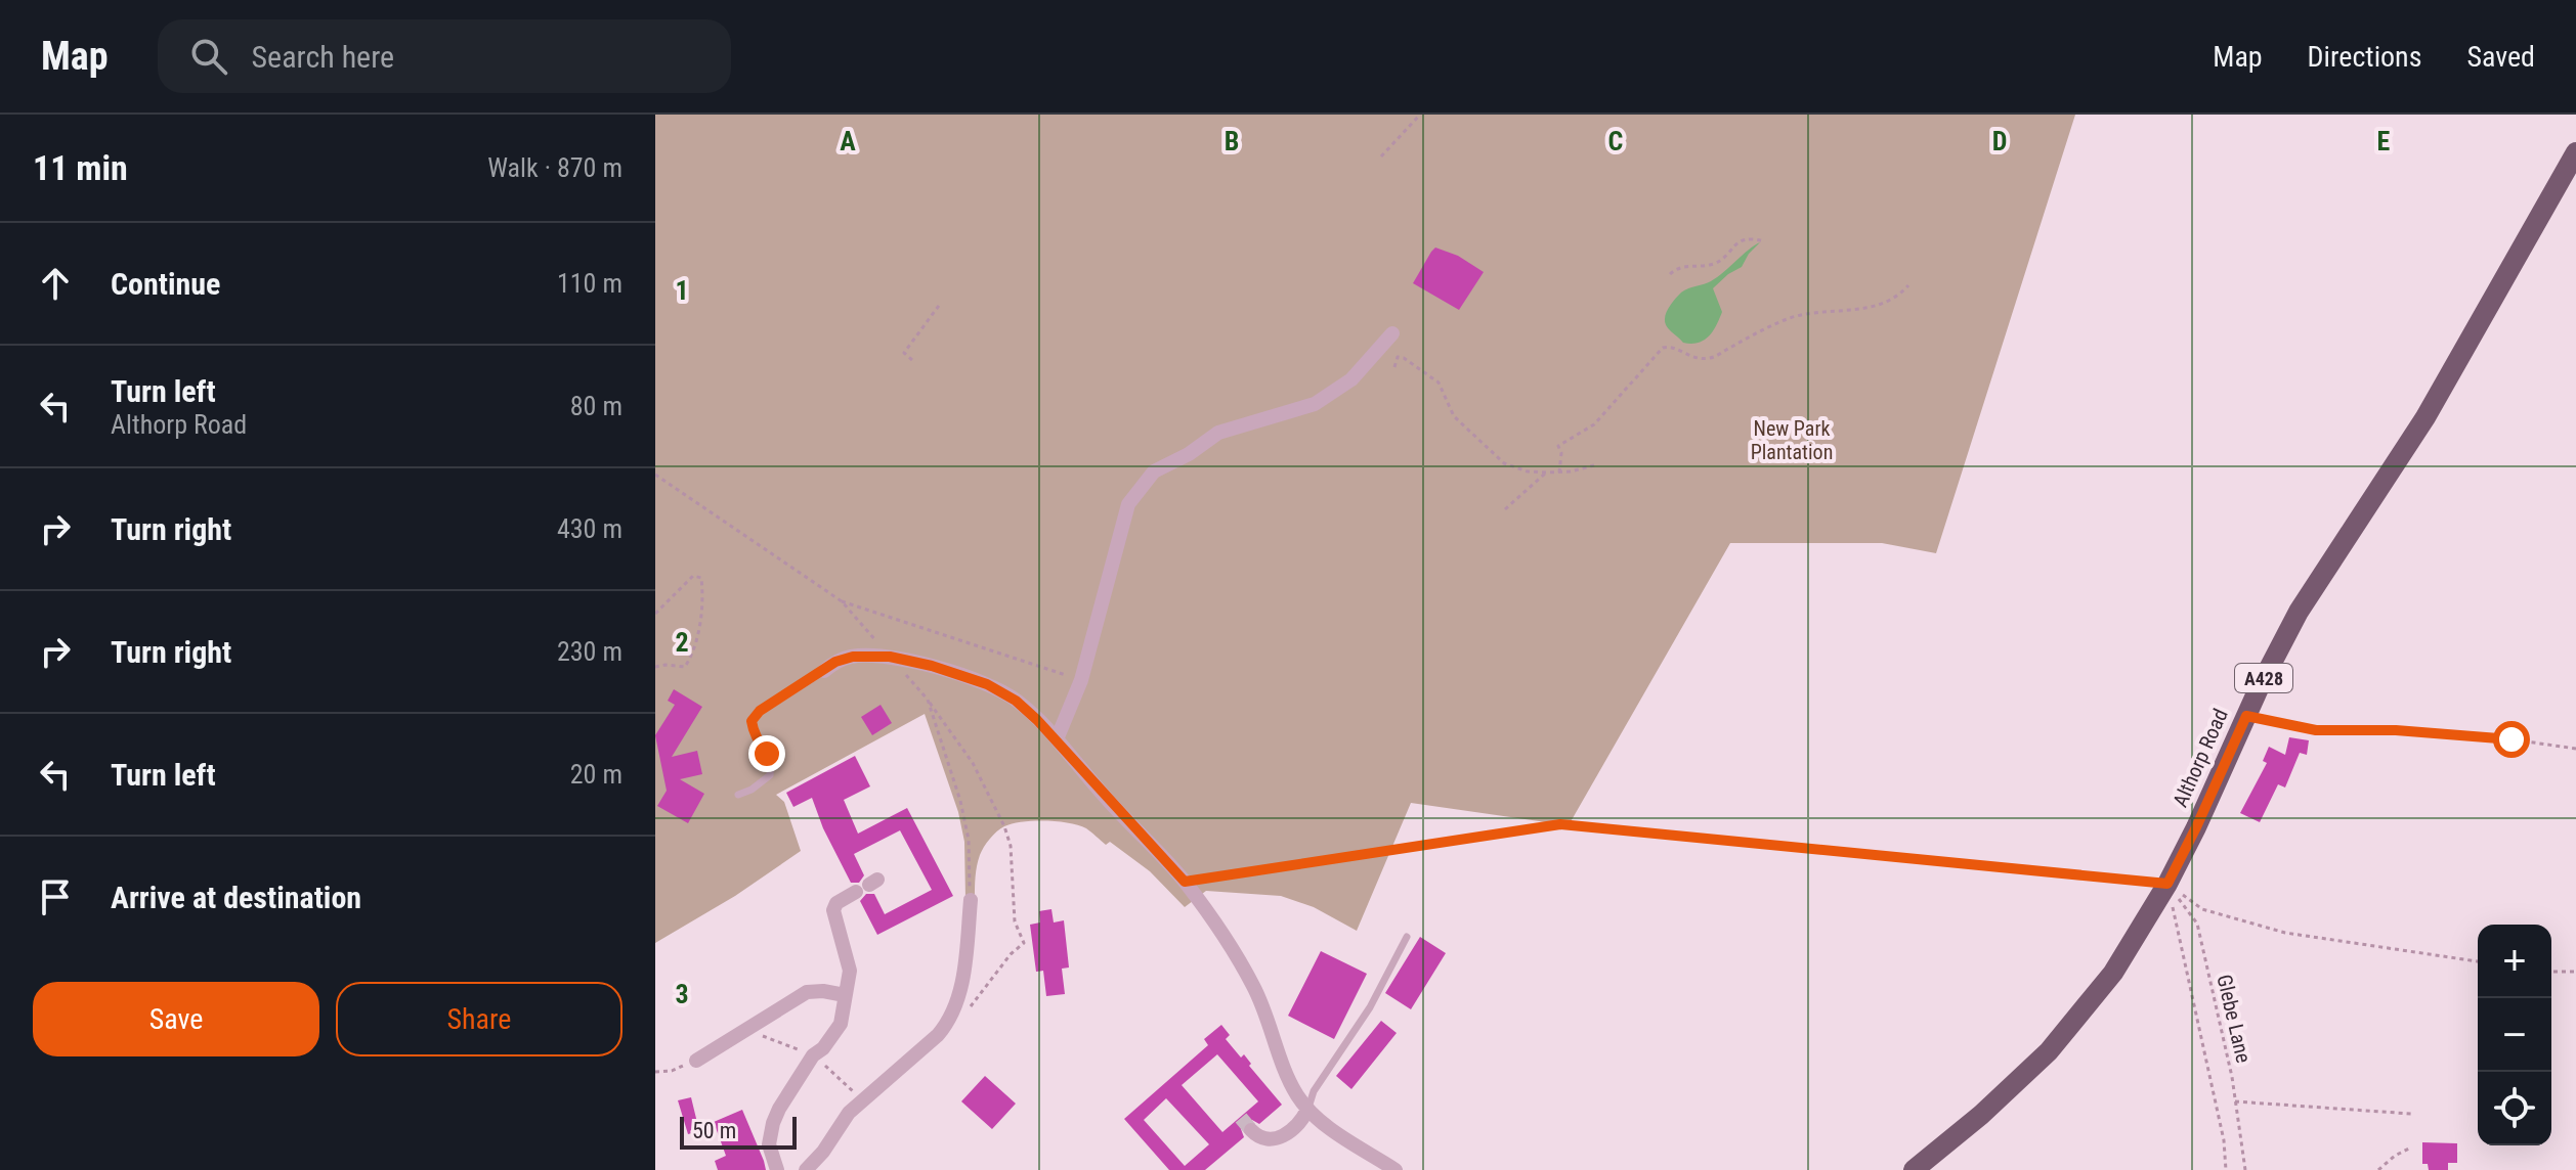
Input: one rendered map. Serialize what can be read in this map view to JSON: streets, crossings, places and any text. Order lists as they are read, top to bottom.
{
  "streets": {
    "main road": ["A428", "Althorp Road"],
    "path": ["Glebe Lane"]
  },
  "crossings": [
    ["Althorp Road", "Glebe Lane"]
  ],
  "parks": ["New Park Plantation"],
  "scale_bar": "50 m",
  "page": {
    "header": "Map",
    "search": "Search here",
    "nav": ["Map", "Directions", "Saved"],
    "heading": ["11 min", "Walk · 870 m"],
    "list": [
      ["Continue", "110 m"],
      ["Turn left", "Althorp Road", "80 m"],
      ["Turn right", "430 m"],
      ["Turn right", "230 m"],
      ["Turn left", "20 m"],
      "Arrive at destination"
    ],
    "map_buttons": ["+", "−"],
    "buttons": ["Save", "Share"],
    "scale": "50 m"
  },
  "grid": {
    "columns": [
      "A",
      "B",
      "C",
      "D",
      "E"
    ],
    "rows": ["1", "2", "3"]
  }
}
